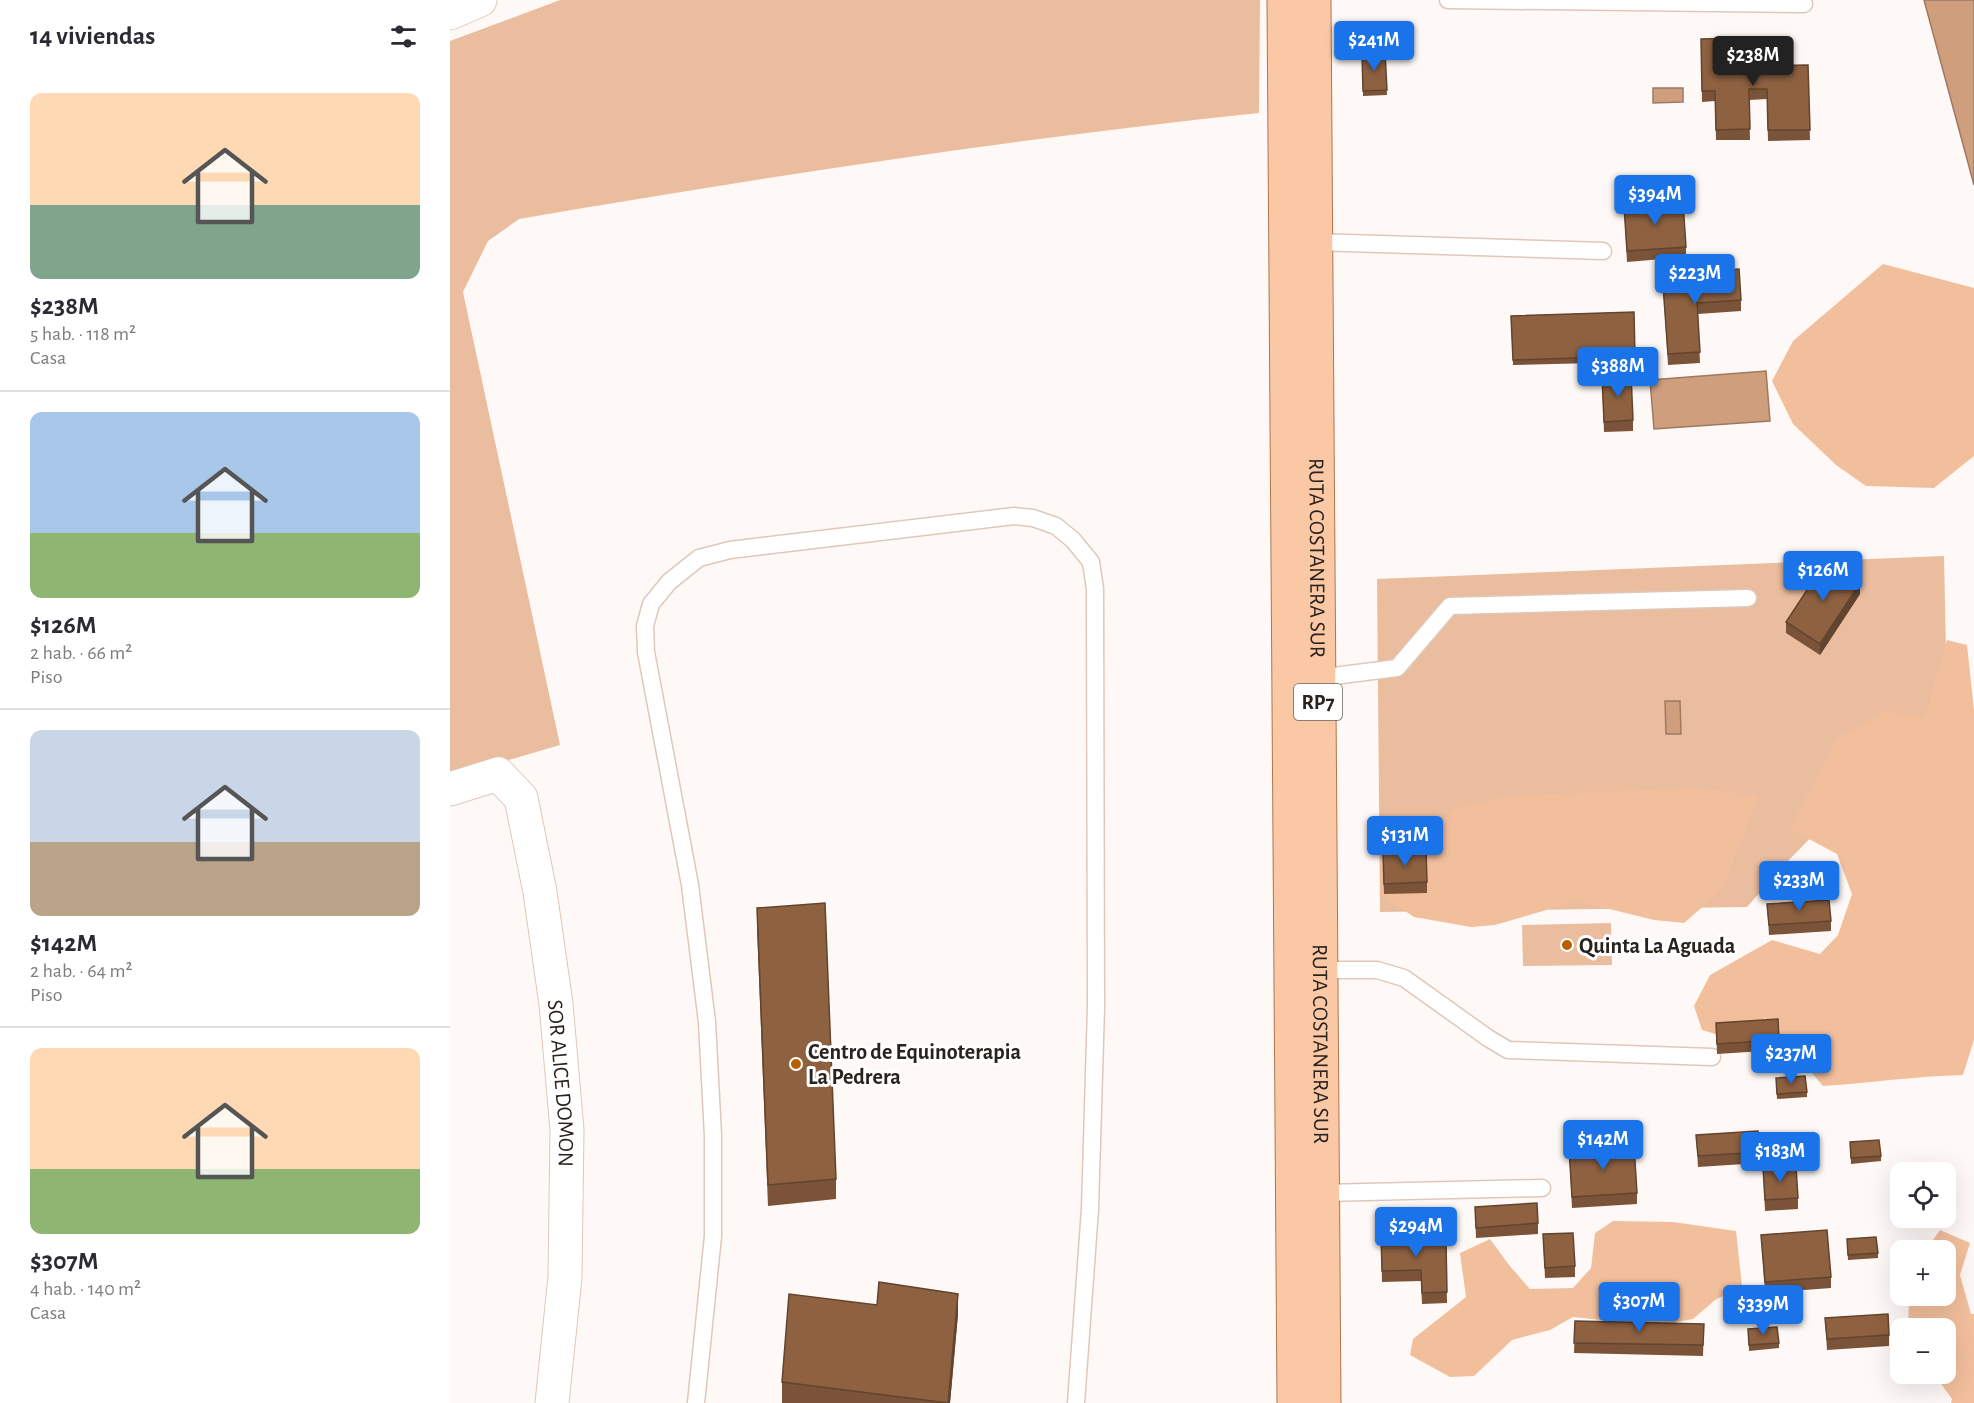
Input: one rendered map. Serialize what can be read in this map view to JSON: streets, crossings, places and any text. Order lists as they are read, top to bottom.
{
  "streets": {
    "main road": ["RUTA COSTANERA SUR", "RP7"],
    "street": ["SOR ALICE DOMON"]
  },
  "places": ["Quinta La Aguada", "Centro de Equinoterapia La Pedrera"],
  "page": {
    "heading": "14 viviendas",
    "price": [
      "$241M",
      "$238M",
      "$394M",
      "$223M",
      "$388M",
      "$126M",
      "$131M",
      "$233M",
      "$237M",
      "$142M",
      "$183M",
      "$294M",
      "$307M",
      "$339M"
    ],
    "list": [
      {
        "name": "$238M",
        "note": "5 hab. · 118 m² · Casa"
      },
      {
        "name": "$126M",
        "note": "2 hab. · 66 m² · Piso"
      },
      {
        "name": "$142M",
        "note": "2 hab. · 64 m² · Piso"
      },
      {
        "name": "$307M",
        "note": "4 hab. · 140 m² · Casa"
      }
    ],
    "map_buttons": ["+", "−"]
  }
}
